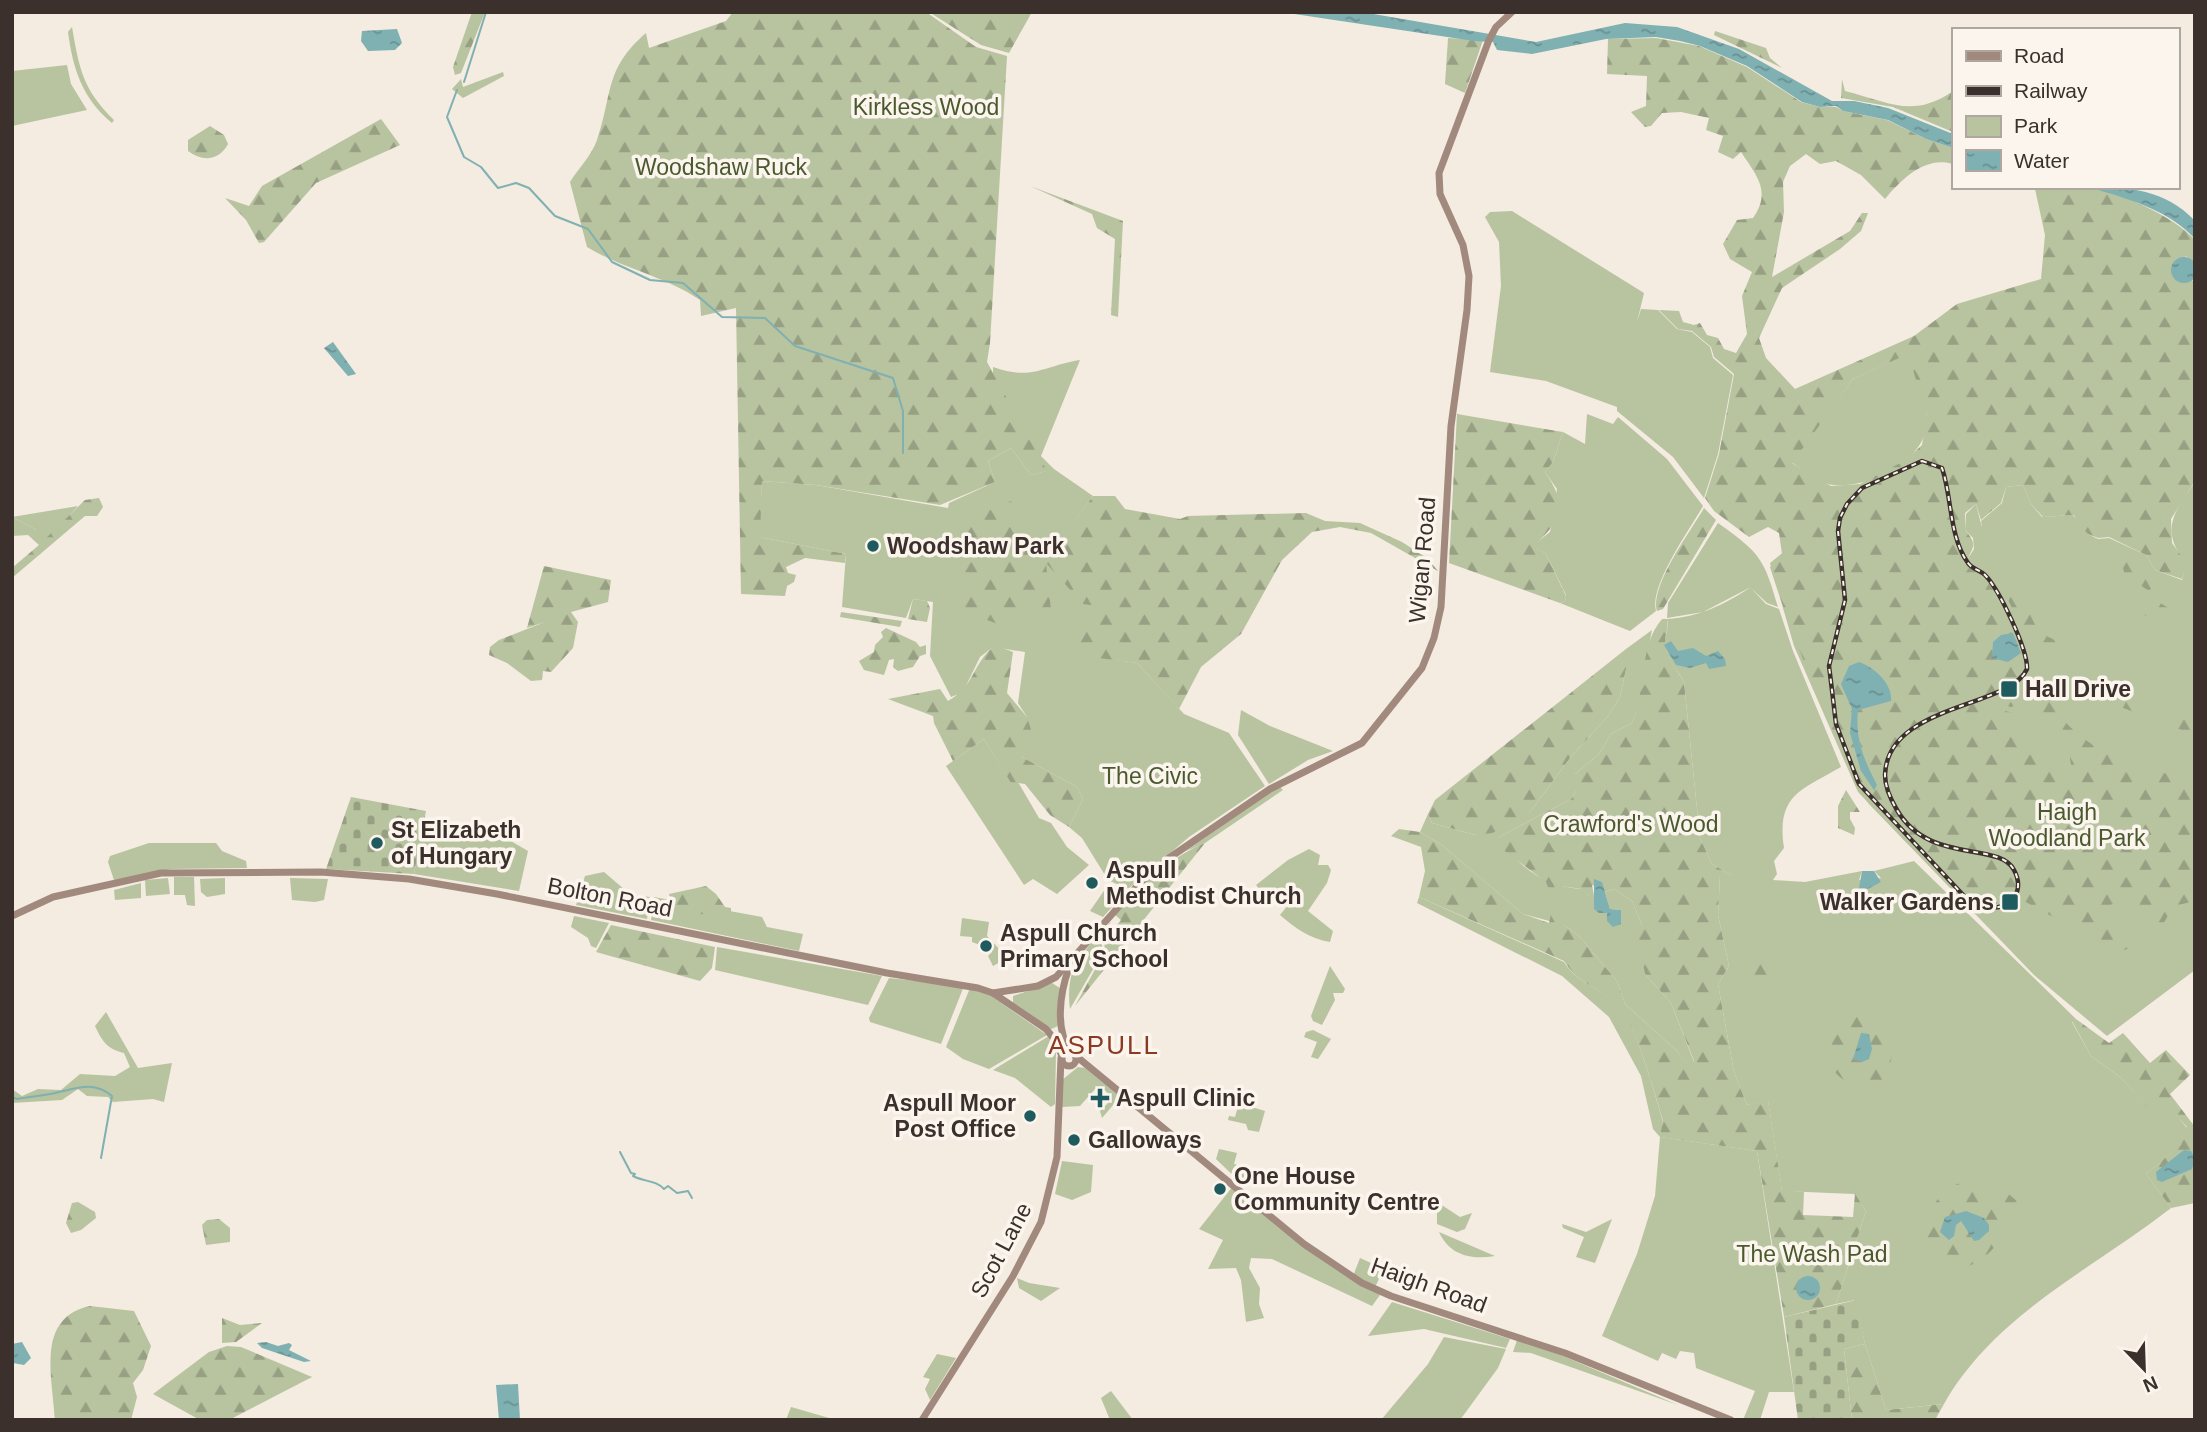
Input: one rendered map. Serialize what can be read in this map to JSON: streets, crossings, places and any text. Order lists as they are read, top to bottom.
{
  "streets": {
    "main road": [
      "Wigan Road",
      "Bolton Road",
      "Scot Lane",
      "Haigh Road"
    ]
  },
  "crossings": [
    ["Wigan Road", "Bolton Road"],
    ["Wigan Road", "Haigh Road"],
    ["Bolton Road", "Scot Lane"],
    ["Bolton Road", "Haigh Road"]
  ],
  "districts": ["ASPULL"],
  "parks": [
    "Kirkless Wood",
    "Woodshaw Ruck",
    "The Civic",
    "Haigh Woodland Park",
    "Crawford's Wood",
    "The Wash Pad"
  ],
  "places": {
    "other": [
      "Woodshaw Park",
      "St Elizabeth of Hungary",
      "Aspull Methodist Church",
      "Aspull Church Primary School",
      "Aspull Moor Post Office",
      "Galloways",
      "One House Community Centre"
    ],
    "transit": ["Hall Drive", "Walker Gardens"],
    "health": ["Aspull Clinic"]
  },
  "legend": [
    "Road",
    "Railway",
    "Park",
    "Water"
  ],
  "north": "bottom right"
}
